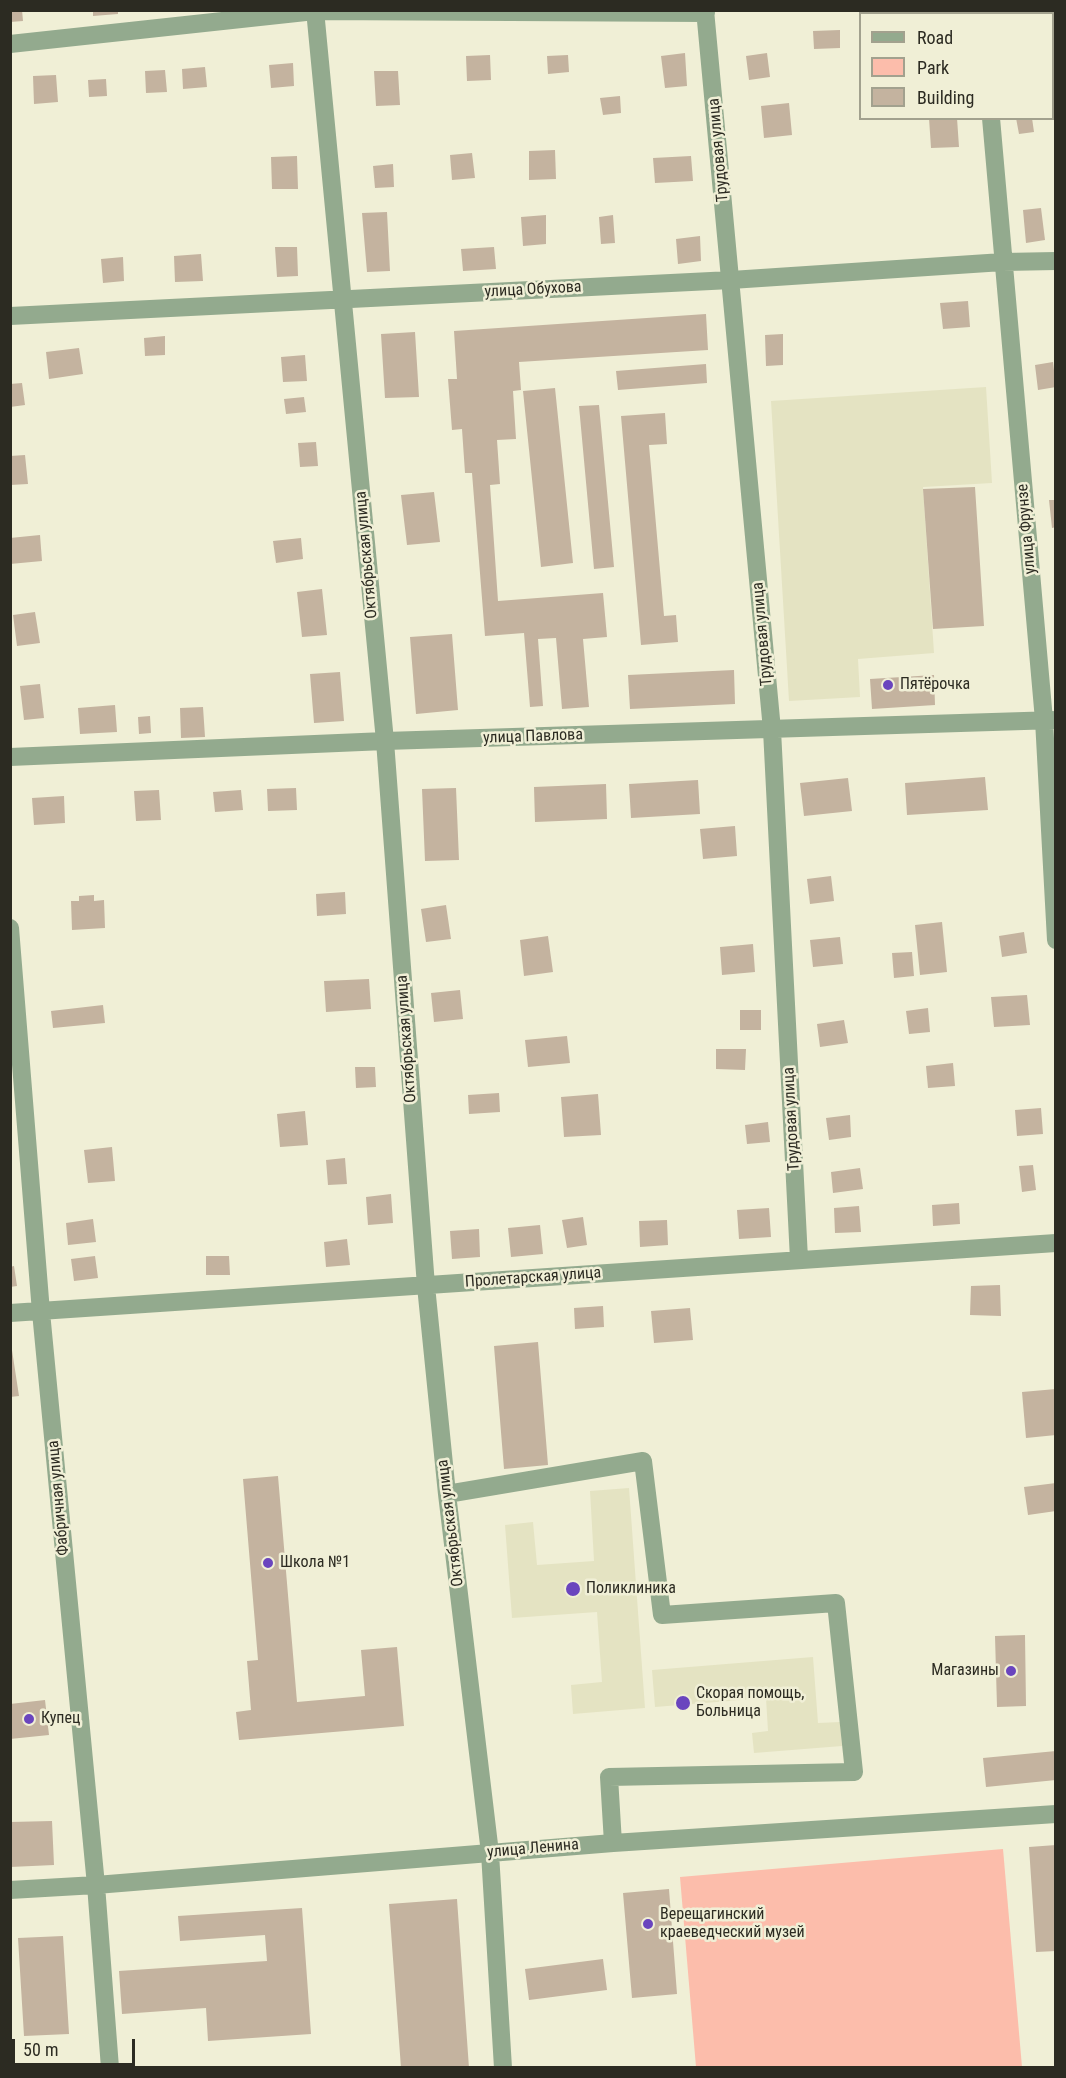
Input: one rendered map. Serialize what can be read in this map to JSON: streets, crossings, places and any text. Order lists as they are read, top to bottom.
{
  "streets": {
    "street": [
      "Трудовая улица",
      "улица Обухова",
      "улица Фрунзе",
      "Октябрьская улица",
      "улица Павлова",
      "Пролетарская улица",
      "Фабричная улица",
      "улица Ленина"
    ]
  },
  "crossings": [
    ["Трудовая улица", "улица Обухова"],
    ["Трудовая улица", "улица Павлова"],
    ["Трудовая улица", "Пролетарская улица"],
    ["улица Обухова", "улица Фрунзе"],
    ["улица Обухова", "Октябрьская улица"],
    ["улица Фрунзе", "улица Павлова"],
    ["Октябрьская улица", "улица Павлова"],
    ["Октябрьская улица", "Пролетарская улица"],
    ["Октябрьская улица", "улица Ленина"],
    ["Пролетарская улица", "Фабричная улица"],
    ["Фабричная улица", "улица Ленина"]
  ],
  "places": [
    "Пятёрочка",
    "Школа №1",
    "Поликлиника",
    "Магазины",
    "Скорая помощь, Больница",
    "Купец",
    "Верещагинский краеведческий музей"
  ],
  "legend": ["Road", "Park", "Building"],
  "scale_bar": "50 m"
}
